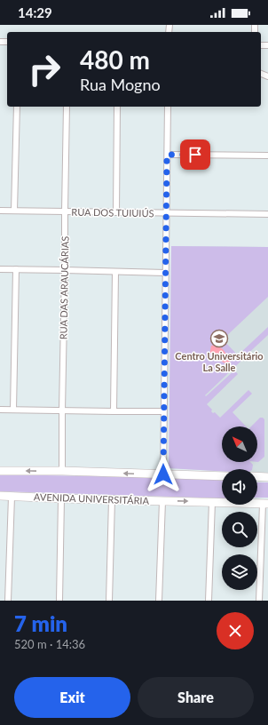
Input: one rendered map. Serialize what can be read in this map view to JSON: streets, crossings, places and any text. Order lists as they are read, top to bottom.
{
  "streets": {
    "main road": ["AVENIDA UNIVERSITÁRIA"],
    "street": ["RUA DOS TUIUIÚS", "RUA DAS ARAUCÁRIAS"]
  },
  "crossings": [
    ["RUA DOS TUIUIÚS", "RUA DAS ARAUCÁRIAS"]
  ],
  "places": {
    "school or university": ["Centro Universitário La Salle"]
  },
  "north": "top left",
  "page": {
    "status": "14:29",
    "turn": ["480 m", "Rua Mogno"],
    "heading": ["7 min", "520 m · 14:36"],
    "buttons": ["Exit", "Share"]
  }
}
